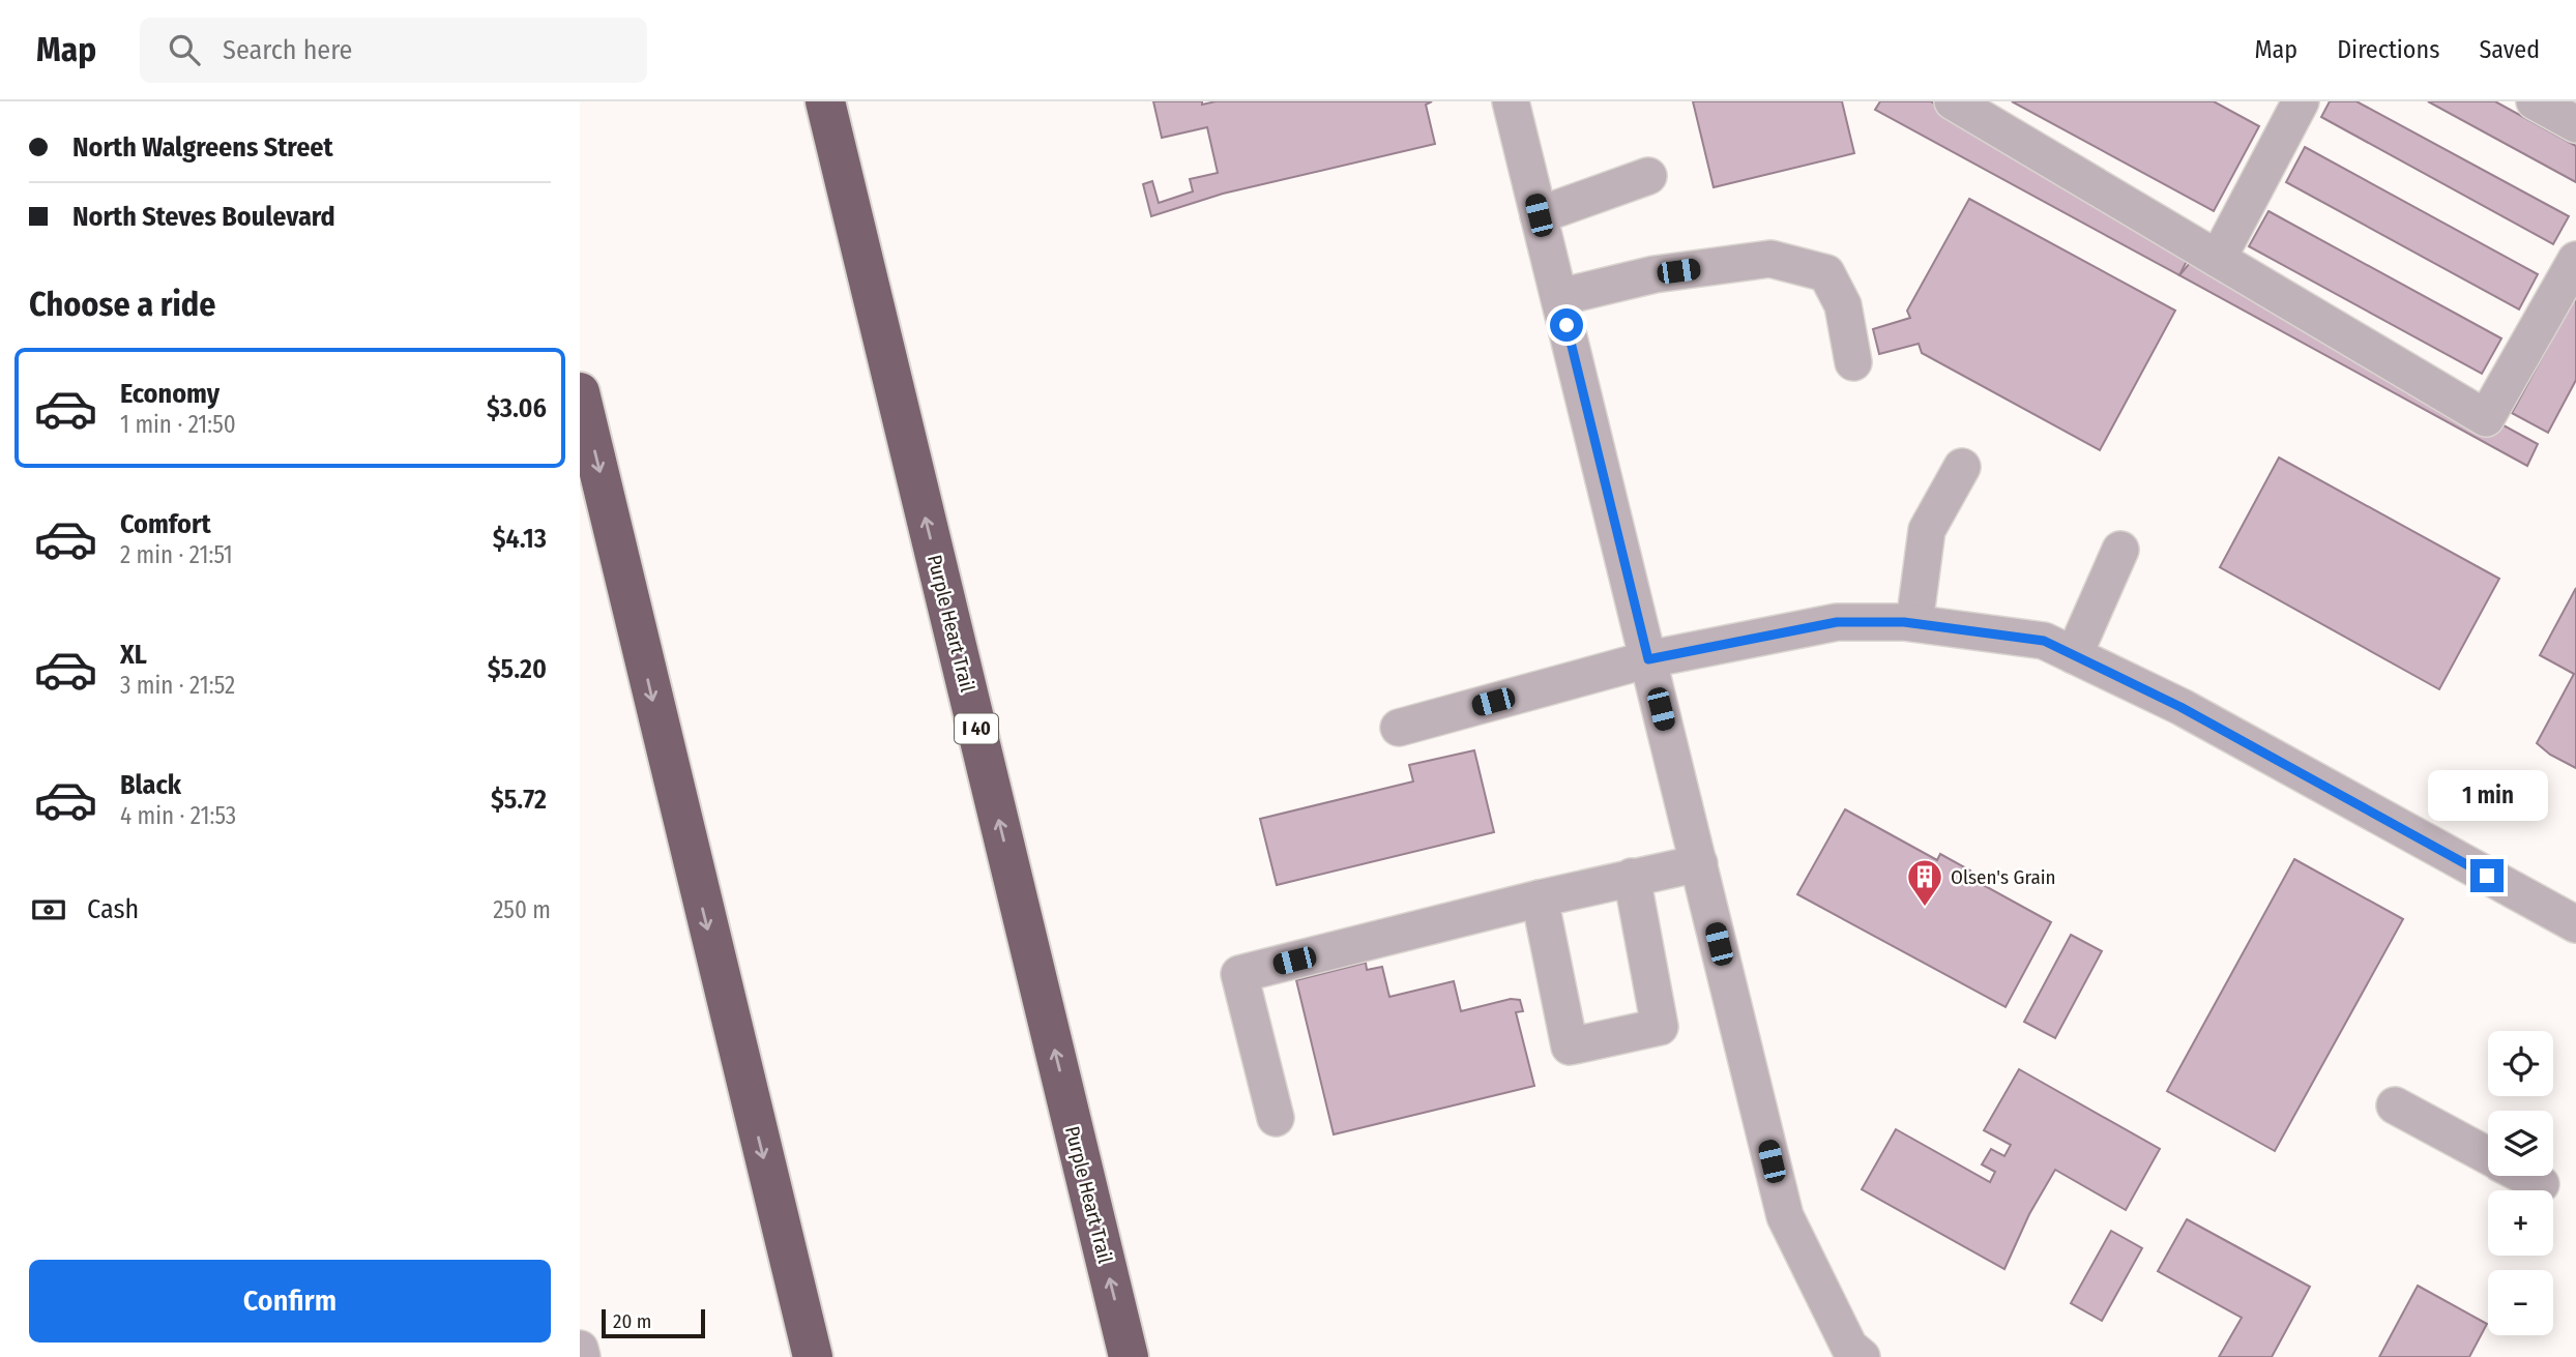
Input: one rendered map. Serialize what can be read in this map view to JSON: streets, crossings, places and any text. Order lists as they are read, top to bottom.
{
  "streets": {
    "highway": ["Purple Heart Trail", "I 40"]
  },
  "places": {
    "building": ["Olsen's Grain"]
  },
  "scale_bar": "20 m",
  "page": {
    "header": "Map",
    "search": "Search here",
    "nav": ["Map", "Directions", "Saved"],
    "banner": ["North Walgreens Street", "North Steves Boulevard"],
    "heading": "Choose a ride",
    "list": [
      {
        "name": "Economy",
        "note": "1 min · 21:50",
        "value": "$3.06"
      },
      {
        "name": "Comfort",
        "note": "2 min · 21:51",
        "value": "$4.13"
      },
      {
        "name": "XL",
        "note": "3 min · 21:52",
        "value": "$5.20"
      },
      {
        "name": "Black",
        "note": "4 min · 21:53",
        "value": "$5.72"
      }
    ],
    "bubble": "1 min",
    "pay": ["Cash", "250 m"],
    "map_buttons": ["+", "−"],
    "buttons": "Confirm",
    "scale": "20 m"
  }
}
